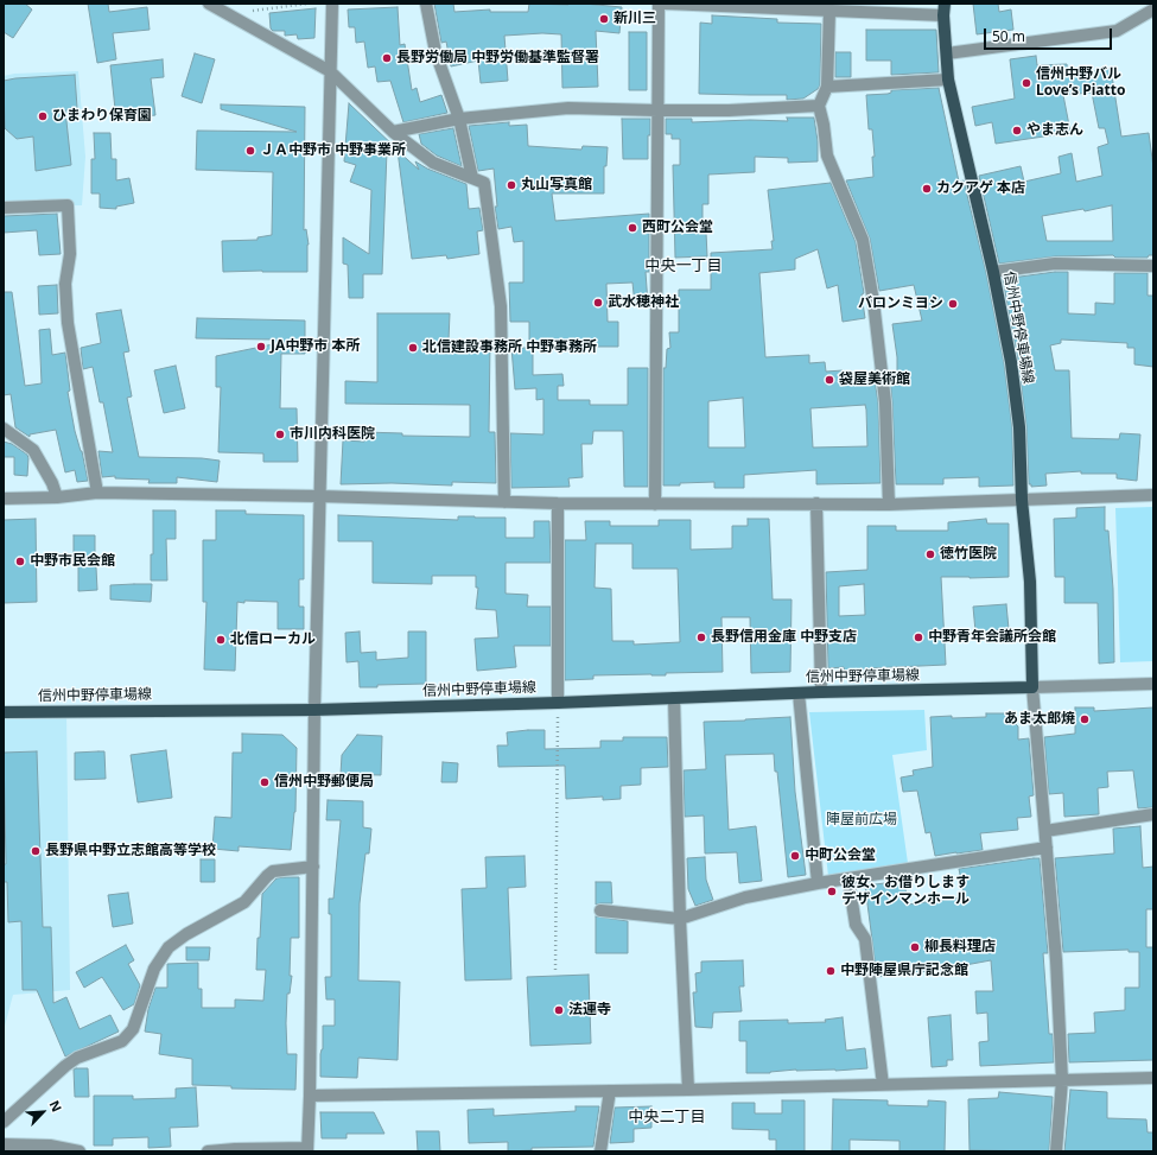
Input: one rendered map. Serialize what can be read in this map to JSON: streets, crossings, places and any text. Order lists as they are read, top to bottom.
{
  "streets": {
    "main road": ["信州中野停車場線"]
  },
  "districts": ["中央一丁目", "中央二丁目"],
  "parks": ["陣屋前広場"],
  "places": [
    "新川三",
    "長野労働局 中野労働基準監督署",
    "信州中野バル Love’s Piatto",
    "ひまわり保育園",
    "やま志ん",
    "ＪＡ中野市 中野事業所",
    "丸山写真館",
    "カクアゲ 本店",
    "西町公会堂",
    "武水穂神社",
    "バロンミヨシ",
    "JA中野市 本所",
    "北信建設事務所 中野事務所",
    "袋屋美術館",
    "市川内科医院",
    "徳竹医院",
    "中野市民会館",
    "長野信用金庫 中野支店",
    "中野青年会議所会館",
    "北信ローカル",
    "あま太郎焼",
    "信州中野郵便局",
    "長野県中野立志館高等学校",
    "中町公会堂",
    "彼女、お借りします デザインマンホール",
    "柳長料理店",
    "中野陣屋県庁記念館",
    "法運寺"
  ],
  "scale_bar": "50 m",
  "north": "top right"
}
